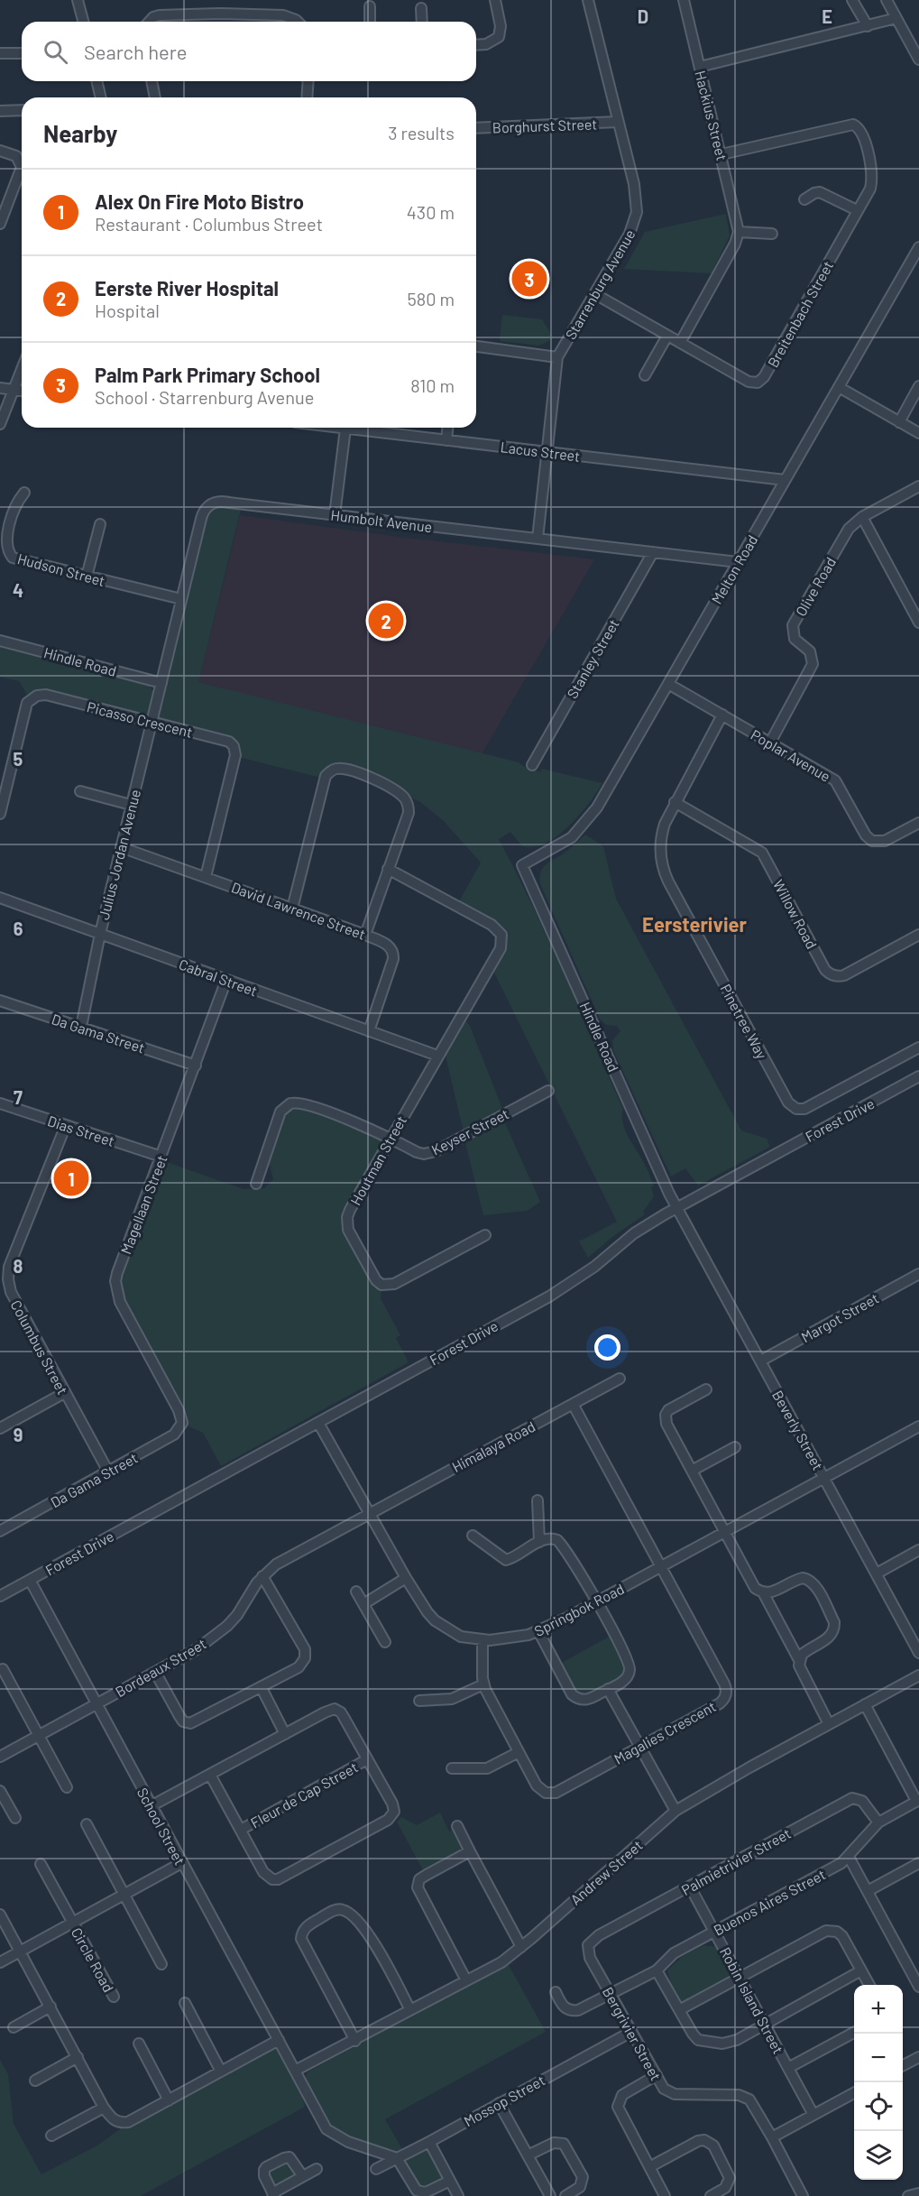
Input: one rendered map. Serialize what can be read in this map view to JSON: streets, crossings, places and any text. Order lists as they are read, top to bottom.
{
  "streets": {
    "street": [
      "Hackius Street",
      "Borghurst Street",
      "Starrenburg Avenue",
      "Breitenbach Street",
      "Lacus Street",
      "Humbolt Avenue",
      "Hudson Street",
      "Melton Road",
      "Olive Road",
      "Stanley Street",
      "Hindle Road",
      "Picasso Crescent",
      "Poplar Avenue",
      "Julius Jordan Avenue",
      "David Lawrence Street",
      "Willow Road",
      "Cabral Street",
      "Pinetree Way",
      "Da Gama Street",
      "Forest Drive",
      "Dias Street",
      "Keyser Street",
      "Houtman Street",
      "Magellaan Street",
      "Margot Street",
      "Columbus Street",
      "Beverly Street",
      "Himalaya Road",
      "Springbok Road",
      "Bordeaux Street",
      "Magalies Crescent",
      "Fleur de Cap Street",
      "School Street",
      "Palmietrivier Street",
      "Andrew Street",
      "Buenos Aires Street",
      "Circle Road",
      "Robin Island Street",
      "Bergrivier Street",
      "Mossop Street"
    ]
  },
  "crossings": [
    ["Hackius Street", "Breitenbach Street"],
    ["Borghurst Street", "Starrenburg Avenue"],
    ["Starrenburg Avenue", "Breitenbach Street"],
    ["Starrenburg Avenue", "Lacus Street"],
    ["Starrenburg Avenue", "Humbolt Avenue"],
    ["Lacus Street", "Melton Road"],
    ["Humbolt Avenue", "Hudson Street"],
    ["Humbolt Avenue", "Melton Road"],
    ["Humbolt Avenue", "Stanley Street"],
    ["Humbolt Avenue", "Hindle Road"],
    ["Humbolt Avenue", "Julius Jordan Avenue"],
    ["Melton Road", "Hindle Road"],
    ["Melton Road", "Poplar Avenue"],
    ["Olive Road", "Poplar Avenue"],
    ["Hindle Road", "Julius Jordan Avenue"],
    ["Hindle Road", "Forest Drive"],
    ["Hindle Road", "Beverly Street"],
    ["Picasso Crescent", "Julius Jordan Avenue"],
    ["Picasso Crescent", "David Lawrence Street"],
    ["Julius Jordan Avenue", "David Lawrence Street"],
    ["Julius Jordan Avenue", "Cabral Street"],
    ["Julius Jordan Avenue", "Da Gama Street"],
    ["David Lawrence Street", "Cabral Street"],
    ["Willow Road", "Pinetree Way"],
    ["Cabral Street", "Houtman Street"],
    ["Cabral Street", "Magellaan Street"],
    ["Da Gama Street", "Magellaan Street"],
    ["Da Gama Street", "Columbus Street"],
    ["Forest Drive", "Beverly Street"],
    ["Forest Drive", "Springbok Road"],
    ["Forest Drive", "School Street"],
    ["Dias Street", "Magellaan Street"],
    ["Dias Street", "Columbus Street"],
    ["Keyser Street", "Houtman Street"],
    ["Margot Street", "Beverly Street"],
    ["Beverly Street", "Springbok Road"],
    ["Himalaya Road", "Springbok Road"],
    ["Himalaya Road", "Bordeaux Street"],
    ["Himalaya Road", "Magalies Crescent"],
    ["Springbok Road", "Magalies Crescent"],
    ["Bordeaux Street", "School Street"],
    ["School Street", "Andrew Street"],
    ["School Street", "Circle Road"],
    ["School Street", "Mossop Street"],
    ["Palmietrivier Street", "Buenos Aires Street"],
    ["Palmietrivier Street", "Robin Island Street"],
    ["Palmietrivier Street", "Bergrivier Street"],
    ["Buenos Aires Street", "Robin Island Street"],
    ["Buenos Aires Street", "Bergrivier Street"],
    ["Bergrivier Street", "Mossop Street"]
  ],
  "districts": ["Eersterivier"],
  "page": {
    "search": "Search here",
    "heading": ["Nearby", "3 results"],
    "list": [
      {
        "mark": "1",
        "name": "Alex On Fire Moto Bistro",
        "note": "Restaurant · Columbus Street",
        "value": "430 m"
      },
      {
        "mark": "2",
        "name": "Eerste River Hospital",
        "note": "Hospital",
        "value": "580 m"
      },
      {
        "mark": "3",
        "name": "Palm Park Primary School",
        "note": "School · Starrenburg Avenue",
        "value": "810 m"
      }
    ],
    "pins": ["3", "2", "1"],
    "map_buttons": ["+", "−"]
  },
  "grid": {
    "columns": ["D", "E"],
    "rows": [
      "4",
      "5",
      "6",
      "7",
      "8",
      "9"
    ]
  }
}
